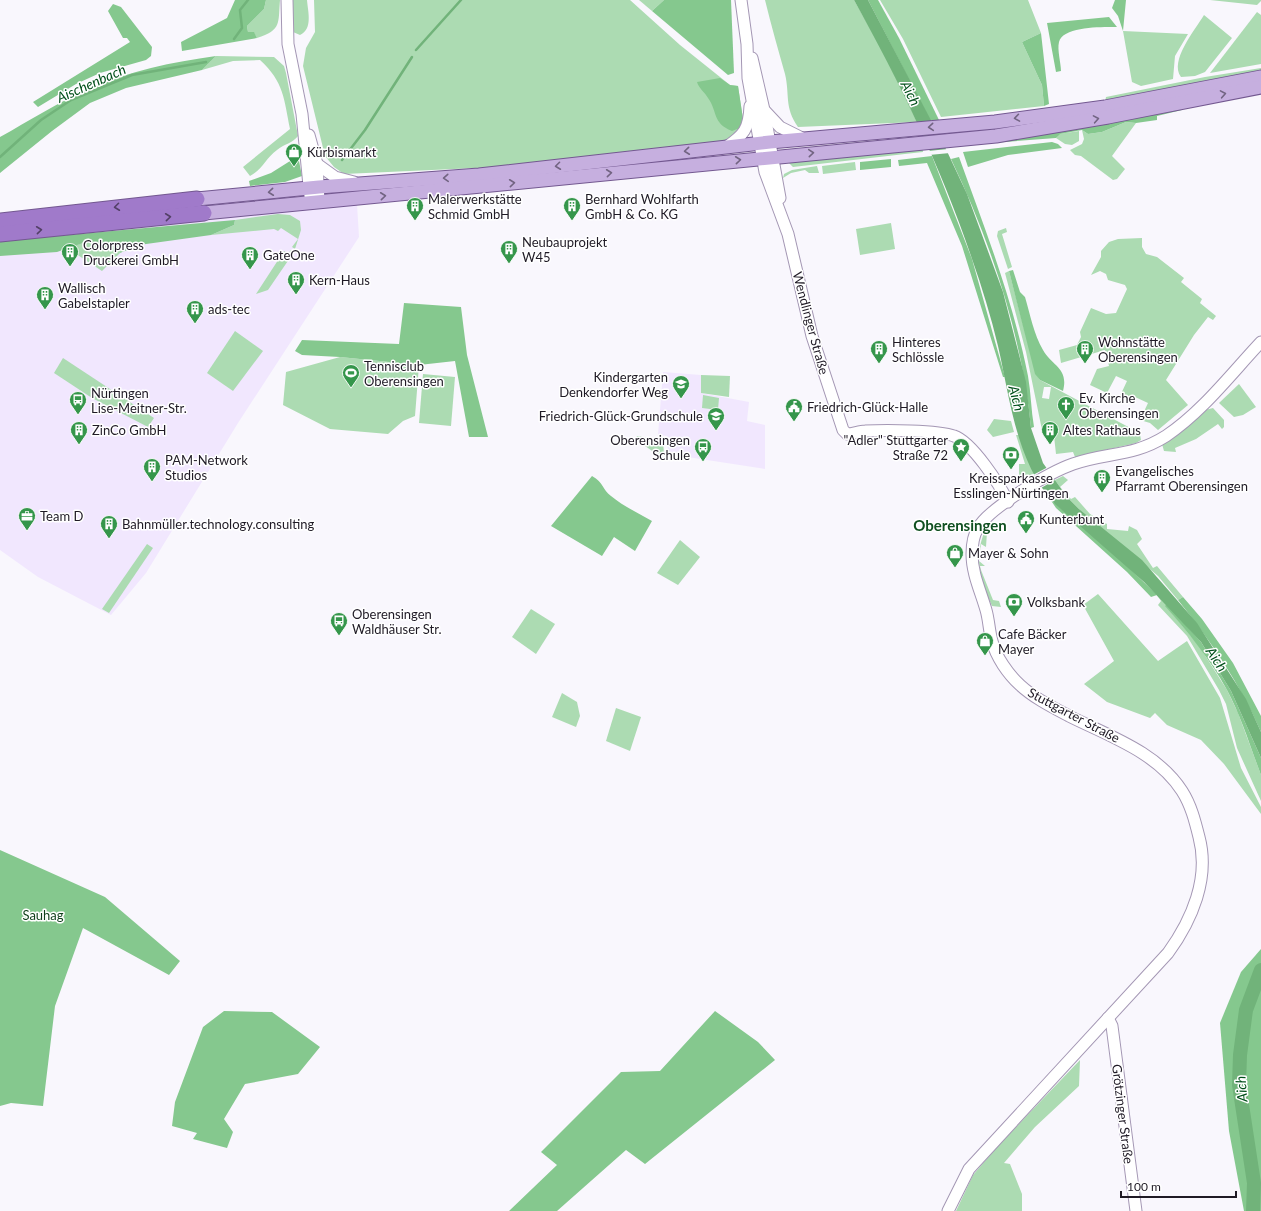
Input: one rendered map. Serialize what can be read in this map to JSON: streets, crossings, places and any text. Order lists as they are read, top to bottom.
{
  "streets": {
    "main road": ["Wendlinger Straße", "Stuttgarter Straße", "Grötzinger Straße"]
  },
  "crossings": [
    ["Wendlinger Straße", "Stuttgarter Straße"],
    ["Stuttgarter Straße", "Grötzinger Straße"]
  ],
  "districts": ["Oberensingen"],
  "water": ["Aischenbach", "Aich"],
  "parks": ["Sauhag"],
  "places": {
    "shop": ["Kürbismarkt", "Mayer & Sohn", "Cafe Bäcker Mayer"],
    "building": [
      "Malerwerkstätte Schmid GmbH",
      "Bernhard Wohlfarth GmbH & Co. KG",
      "Neubauprojekt W45",
      "Colorpress Druckerei GmbH",
      "GateOne",
      "Kern-Haus",
      "Wallisch Gabelstapler",
      "ads-tec",
      "Hinteres Schlössle",
      "Wohnstätte Oberensingen",
      "ZinCo GmbH",
      "Altes Rathaus",
      "PAM-Network Studios",
      "Evangelisches Pfarramt Oberensingen",
      "Bahnmüller.technology.consulting"
    ],
    "sports": ["Tennisclub Oberensingen"],
    "school or university": ["Kindergarten Denkendorfer Weg", "Friedrich-Glück-Grundschule"],
    "bus stop": ["Nürtingen Lise-Meitner-Str.", "Oberensingen Schule", "Oberensingen Waldhäuser Str."],
    "church": ["Ev. Kirche Oberensingen"],
    "public building": ["Friedrich-Glück-Halle", "Kunterbunt"],
    "place": ["\"Adler\" Stuttgarter Straße 72"],
    "bank": ["Kreissparkasse Esslingen-Nürtingen", "Volksbank"],
    "office": ["Team D"]
  },
  "scale_bar": "100 m"
}
